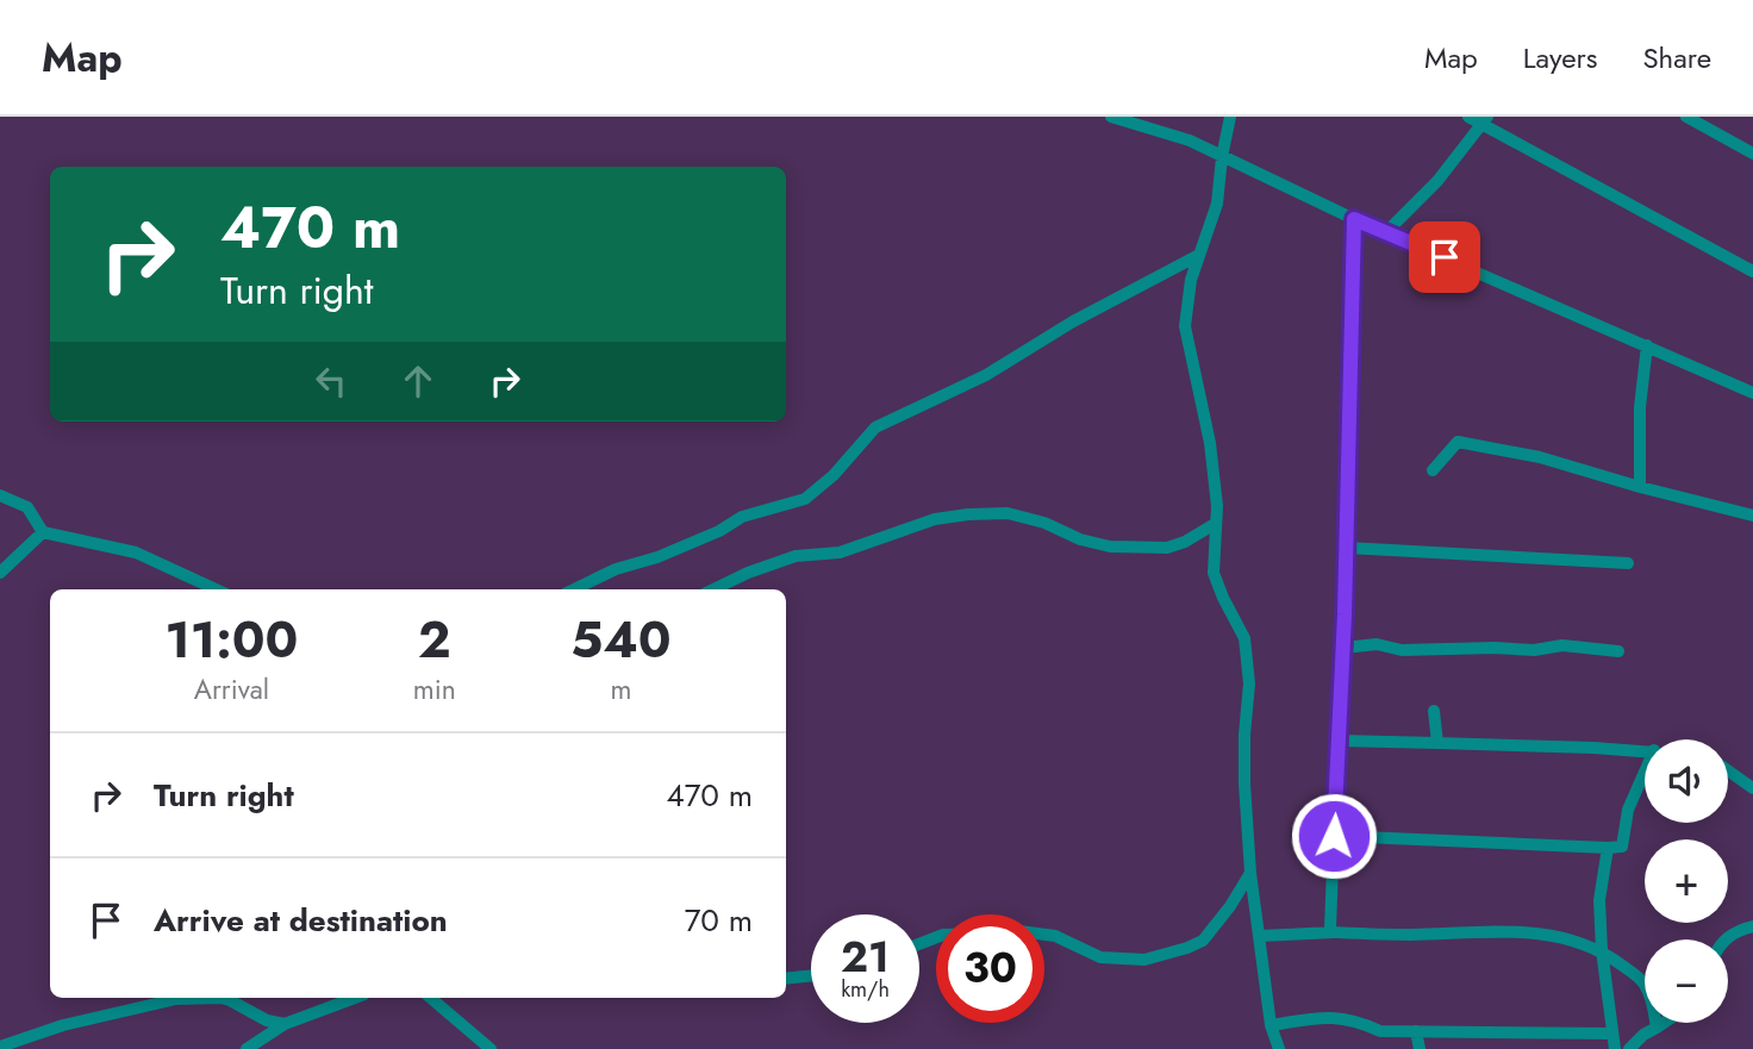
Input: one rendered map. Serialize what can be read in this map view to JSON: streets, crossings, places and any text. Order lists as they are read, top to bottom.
{
  "page": {
    "header": "Map",
    "nav": ["Map", "Layers", "Share"],
    "turn": ["470 m", "Turn right"],
    "eta": [
      "11:00",
      "Arrival",
      "2",
      "min",
      "540",
      "m"
    ],
    "list": [
      {
        "name": "Turn right",
        "value": "470 m"
      },
      {
        "name": "Arrive at destination",
        "value": "70 m"
      }
    ],
    "map_buttons": ["+", "−"],
    "speed": "21 km/h",
    "limit": "30"
  }
}
